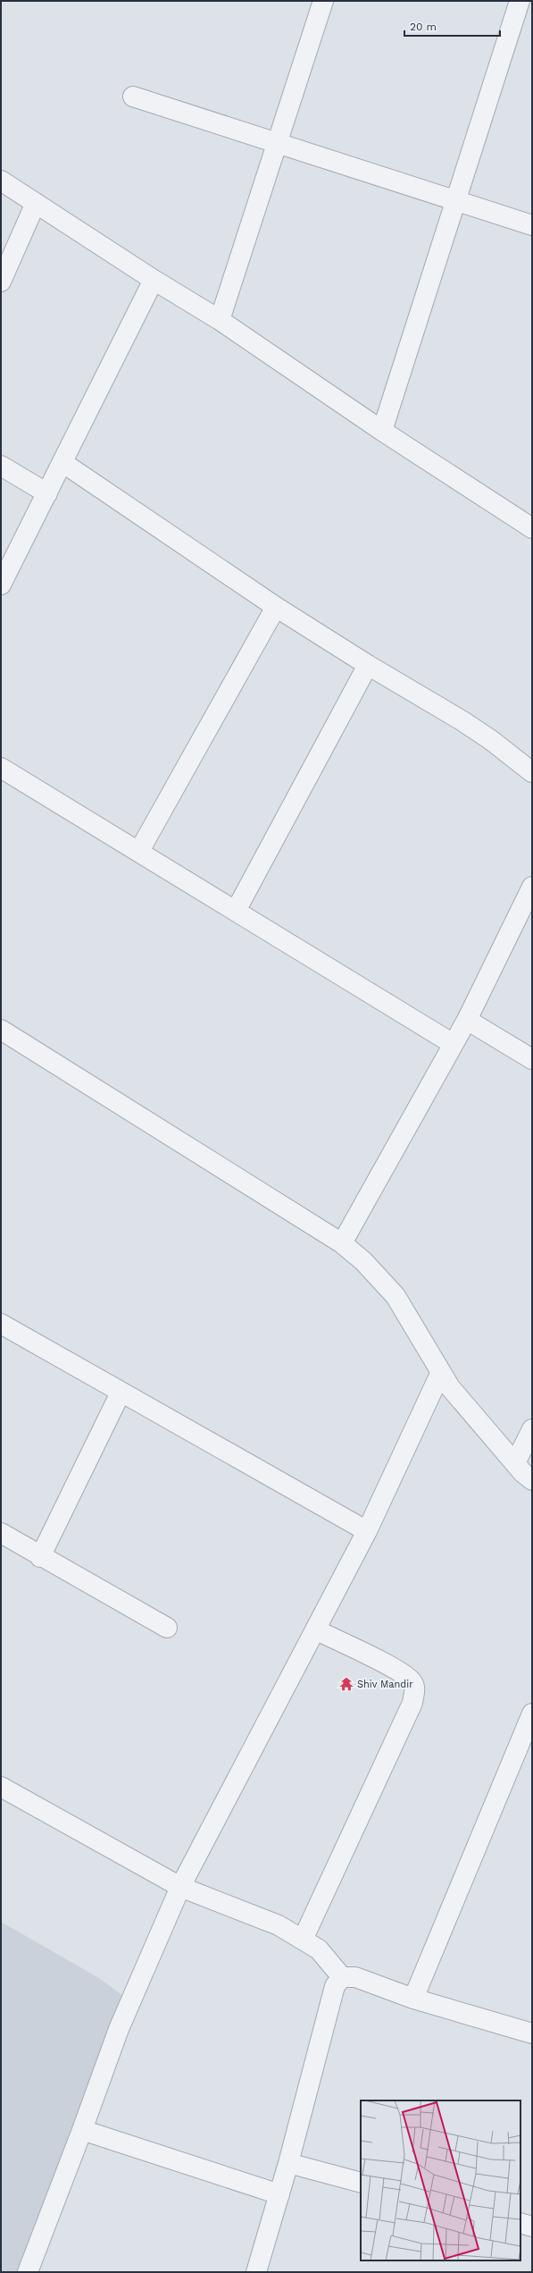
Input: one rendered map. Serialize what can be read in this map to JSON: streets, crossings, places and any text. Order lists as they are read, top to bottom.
{
  "places": {
    "temple": ["Shiv Mandir"]
  },
  "scale_bar": "20 m"
}
